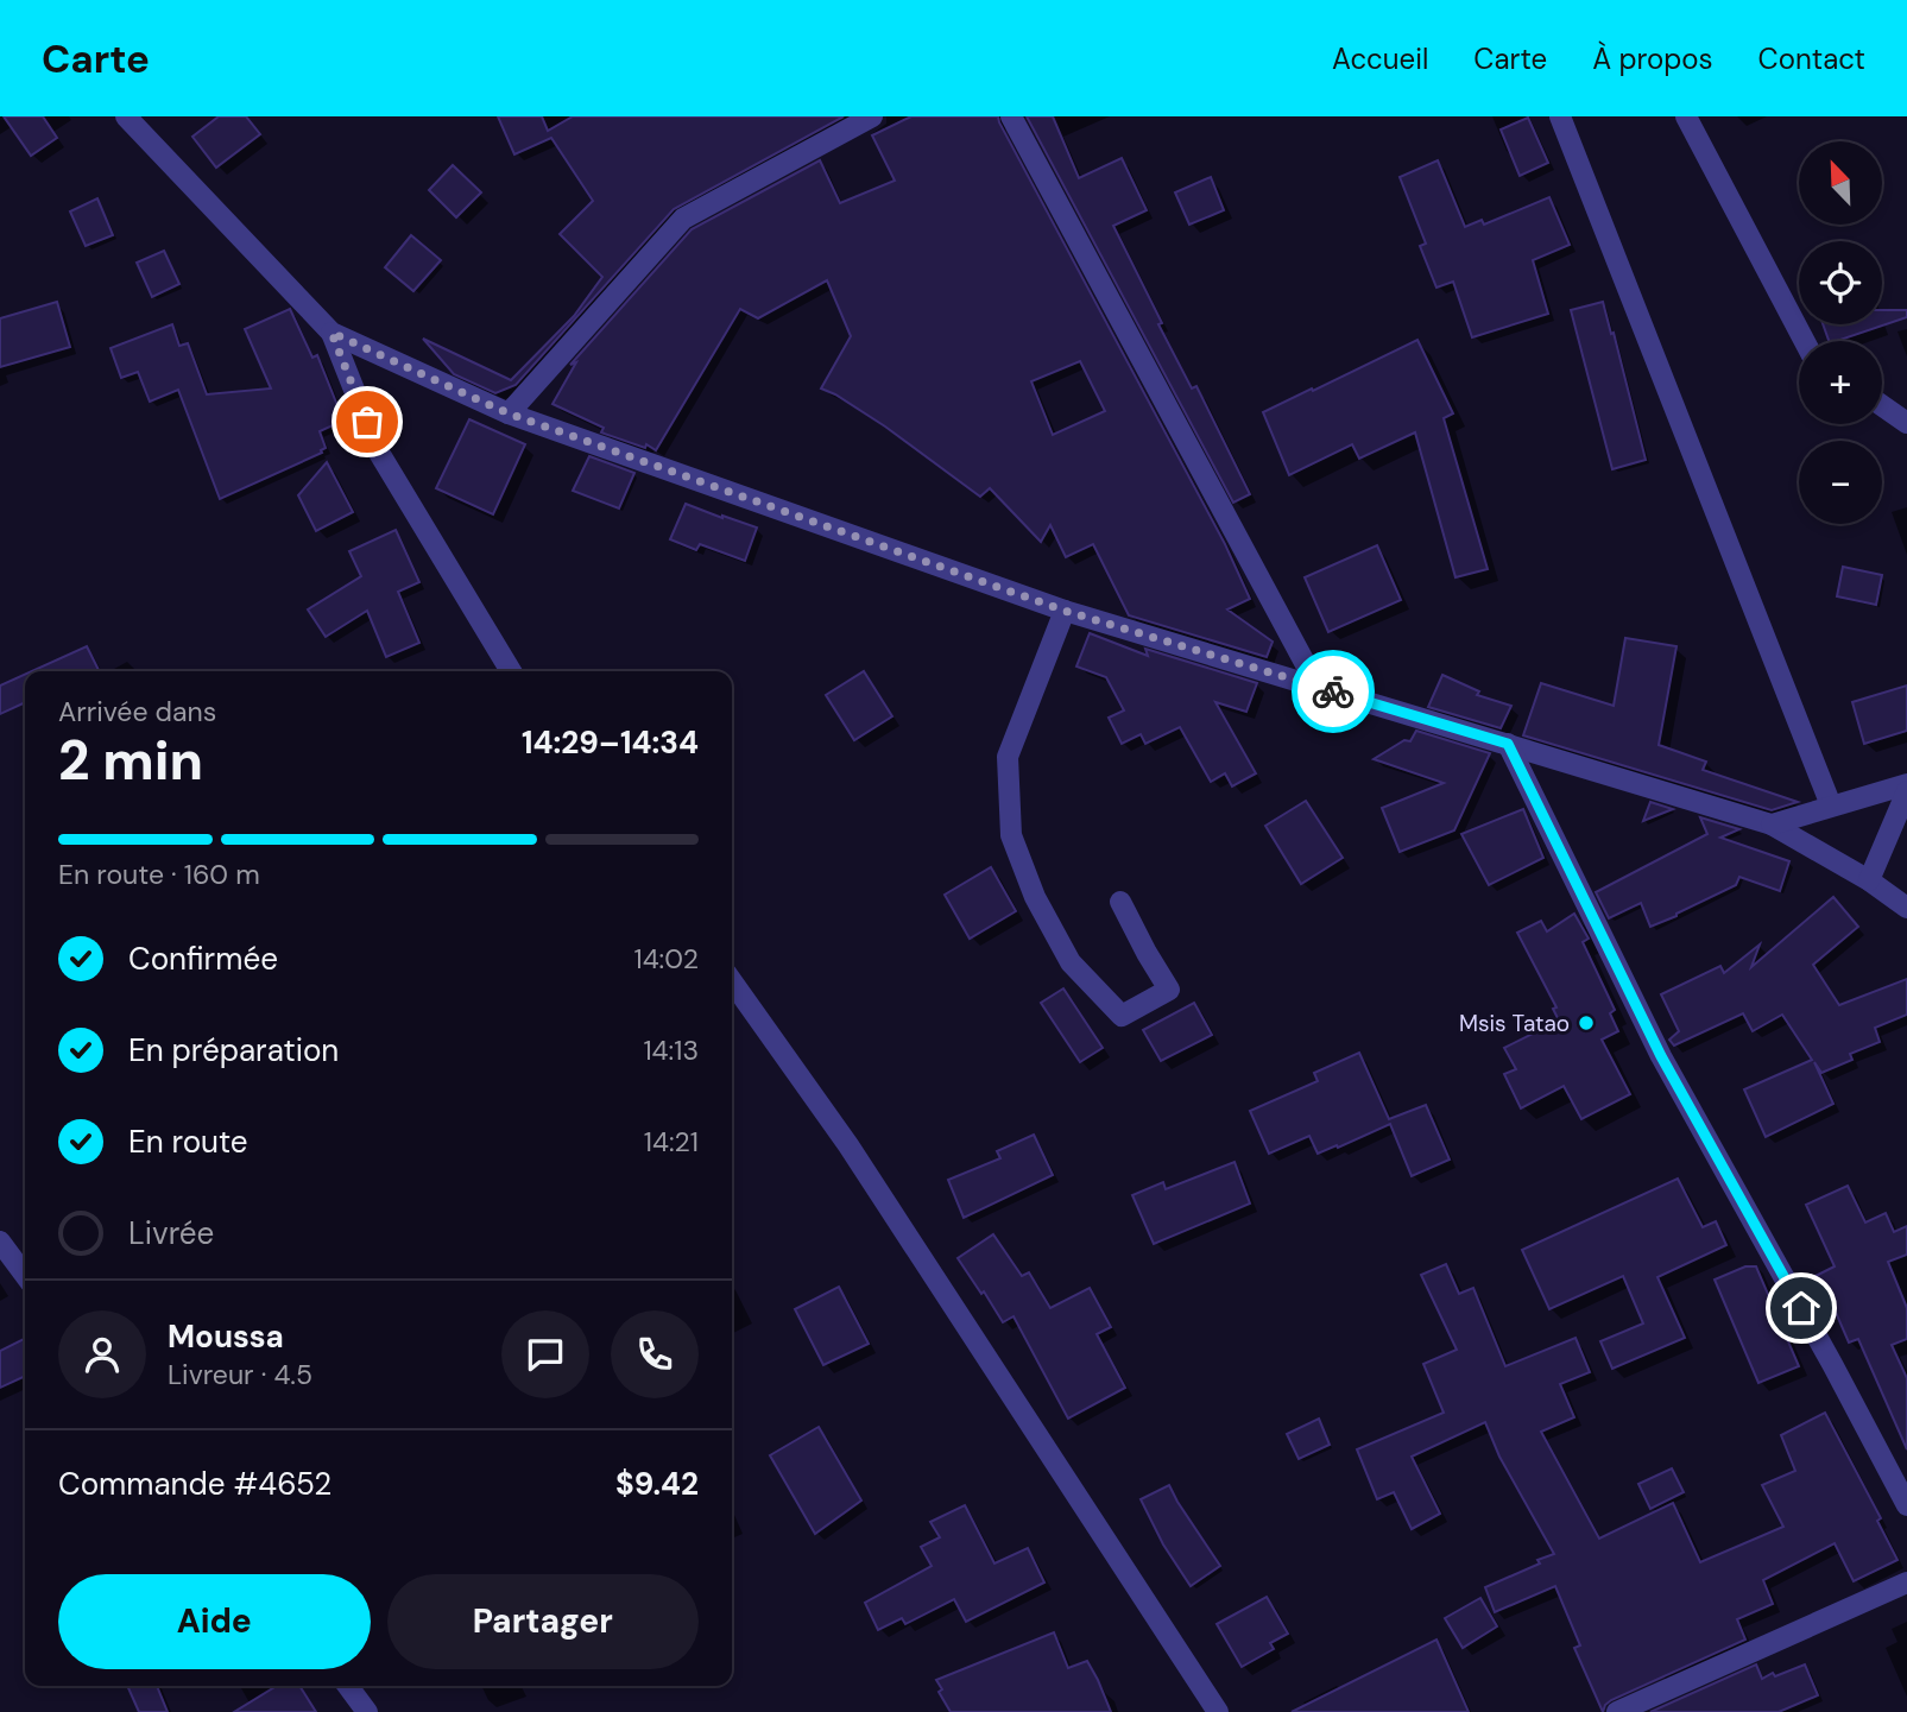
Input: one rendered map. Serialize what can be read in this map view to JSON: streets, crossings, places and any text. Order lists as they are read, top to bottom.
{
  "places": ["Msis Tatao"],
  "north": "top left",
  "page": {
    "header": "Carte",
    "nav": [
      "Accueil",
      "Carte",
      "À propos",
      "Contact"
    ],
    "map_buttons": ["+", "−"],
    "heading": ["2 min", "Arrivée dans", "14:29–14:34"],
    "panel": [
      "Moussa",
      "Livreur · 4.5",
      "Commande #4652",
      "$9.42"
    ],
    "bar": "En route · 160 m",
    "list": [
      ["Confirmée", "14:02"],
      ["En préparation", "14:13"],
      ["En route", "14:21"],
      "Livrée"
    ],
    "buttons": ["Aide", "Partager"]
  }
}
